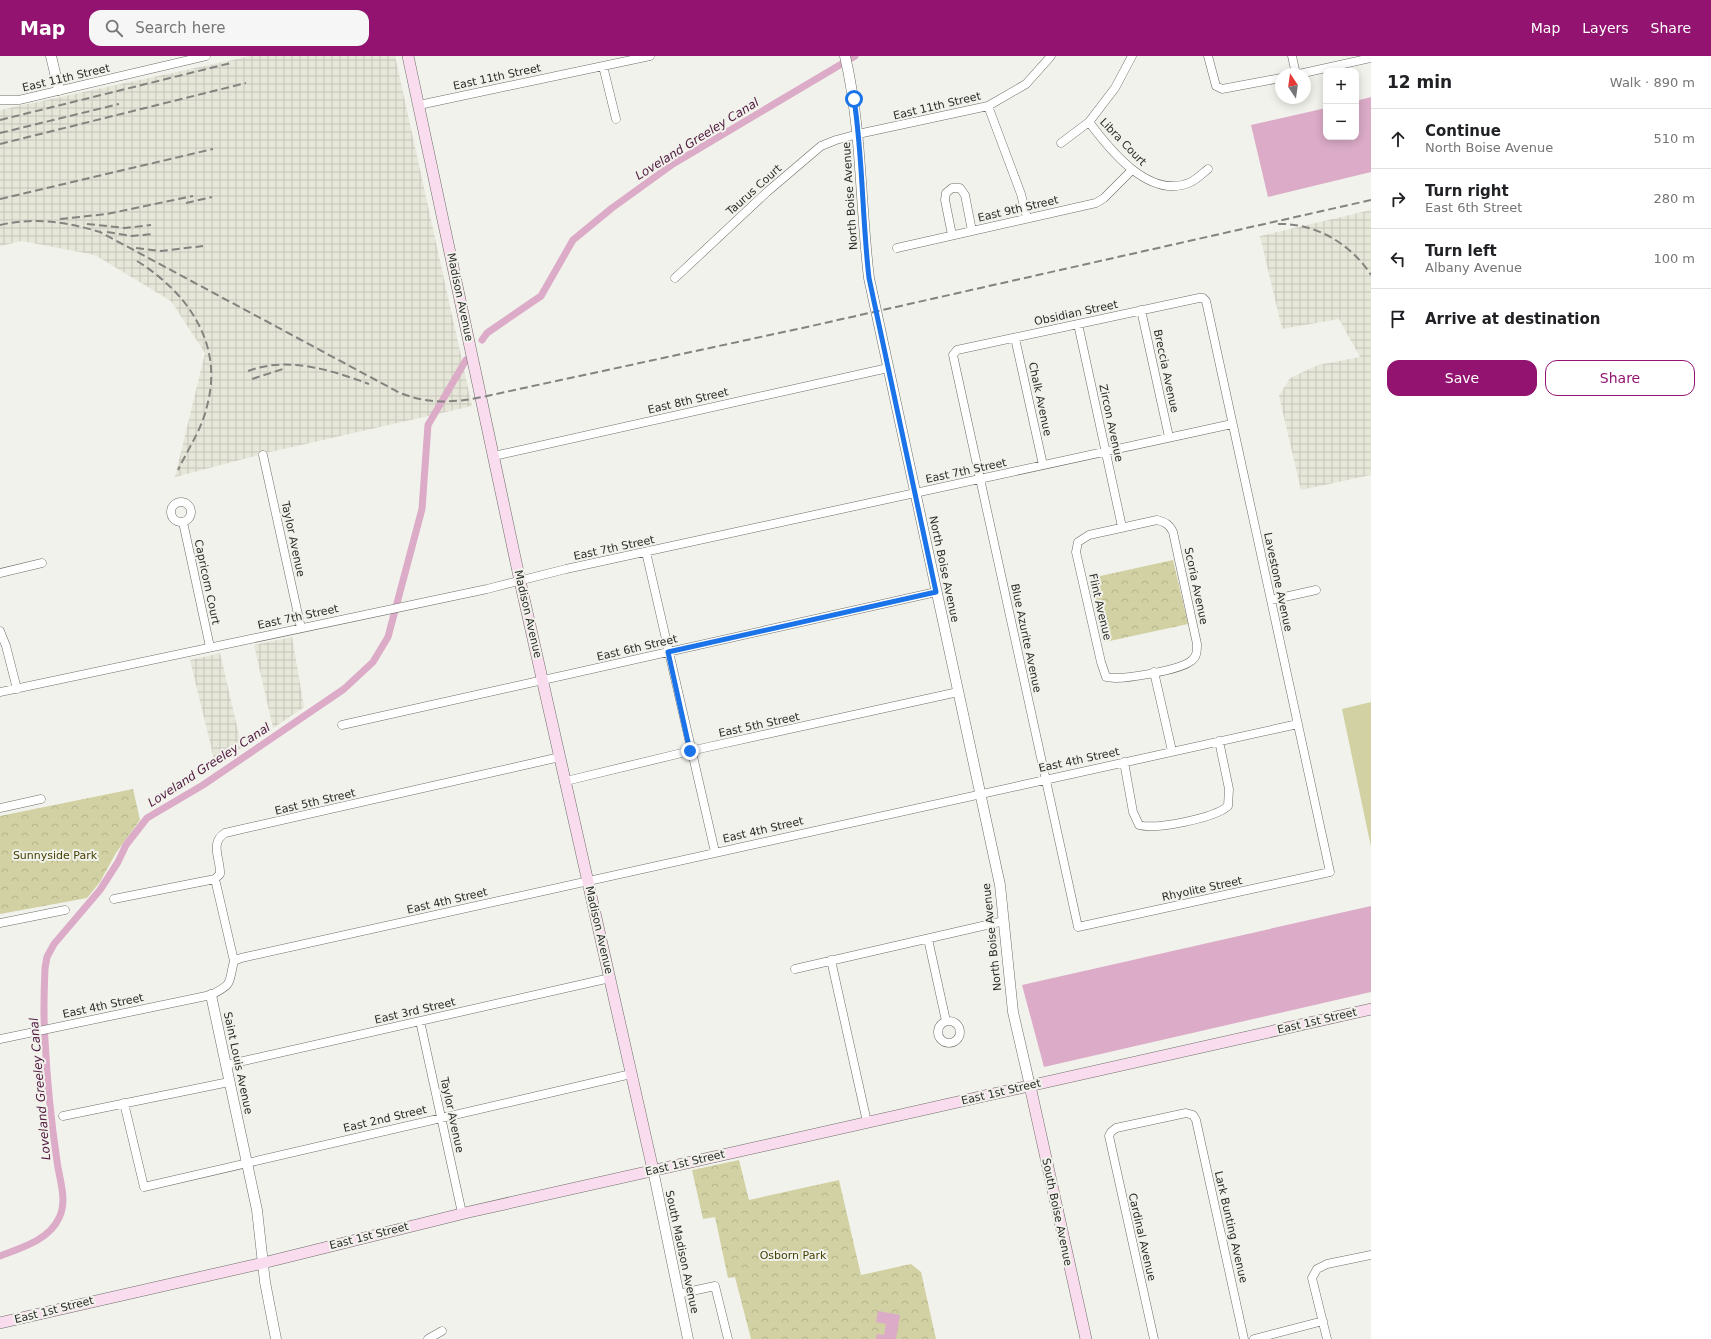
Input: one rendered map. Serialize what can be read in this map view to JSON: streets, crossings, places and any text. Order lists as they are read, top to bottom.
{
  "streets": {
    "main road": ["Madison Avenue", "East 1st Street", "South Boise Avenue"],
    "street": [
      "East 11th Street",
      "Libra Court",
      "Taurus Court",
      "North Boise Avenue",
      "East 9th Street",
      "Obsidian Street",
      "Breccia Avenue",
      "Chalk Avenue",
      "East 8th Street",
      "Zircon Avenue",
      "East 7th Street",
      "Taylor Avenue",
      "Capricorn Court",
      "Lavestone Avenue",
      "Scoria Avenue",
      "Flint Avenue",
      "Blue Azurite Avenue",
      "East 6th Street",
      "East 5th Street",
      "East 4th Street",
      "Rhyolite Street",
      "East 3rd Street",
      "Saint Louis Avenue",
      "East 2nd Street",
      "Lark Bunting Avenue",
      "Cardinal Avenue",
      "South Madison Avenue"
    ]
  },
  "crossings": [
    ["East 11th Street", "Taurus Court"],
    ["East 11th Street", "North Boise Avenue"],
    ["East 11th Street", "Madison Avenue"],
    ["Libra Court", "East 9th Street"],
    ["Taurus Court", "North Boise Avenue"],
    ["North Boise Avenue", "East 8th Street"],
    ["North Boise Avenue", "East 7th Street"],
    ["North Boise Avenue", "East 6th Street"],
    ["North Boise Avenue", "East 5th Street"],
    ["North Boise Avenue", "East 4th Street"],
    ["North Boise Avenue", "East 1st Street"],
    ["North Boise Avenue", "South Boise Avenue"],
    ["Madison Avenue", "East 8th Street"],
    ["Madison Avenue", "East 7th Street"],
    ["Madison Avenue", "East 6th Street"],
    ["Madison Avenue", "East 5th Street"],
    ["Madison Avenue", "East 4th Street"],
    ["Madison Avenue", "East 3rd Street"],
    ["Madison Avenue", "East 1st Street"],
    ["Madison Avenue", "East 2nd Street"],
    ["Madison Avenue", "South Madison Avenue"],
    ["Obsidian Street", "Breccia Avenue"],
    ["Obsidian Street", "Chalk Avenue"],
    ["Obsidian Street", "Zircon Avenue"],
    ["Obsidian Street", "Lavestone Avenue"],
    ["Obsidian Street", "Blue Azurite Avenue"],
    ["Breccia Avenue", "East 7th Street"],
    ["Chalk Avenue", "East 7th Street"],
    ["Zircon Avenue", "East 7th Street"],
    ["Zircon Avenue", "Scoria Avenue"],
    ["Zircon Avenue", "Flint Avenue"],
    ["East 7th Street", "Taylor Avenue"],
    ["East 7th Street", "Capricorn Court"],
    ["East 7th Street", "Lavestone Avenue"],
    ["East 7th Street", "Blue Azurite Avenue"],
    ["Taylor Avenue", "East 3rd Street"],
    ["Taylor Avenue", "East 1st Street"],
    ["Taylor Avenue", "East 2nd Street"],
    ["Lavestone Avenue", "East 4th Street"],
    ["Lavestone Avenue", "Rhyolite Street"],
    ["Scoria Avenue", "Flint Avenue"],
    ["Blue Azurite Avenue", "East 4th Street"],
    ["Blue Azurite Avenue", "Rhyolite Street"],
    ["East 4th Street", "Saint Louis Avenue"],
    ["East 3rd Street", "Saint Louis Avenue"],
    ["East 1st Street", "Saint Louis Avenue"],
    ["East 1st Street", "South Boise Avenue"],
    ["East 1st Street", "South Madison Avenue"],
    ["Saint Louis Avenue", "East 2nd Street"],
    ["Lark Bunting Avenue", "Cardinal Avenue"]
  ],
  "water": ["Loveland Greeley Canal"],
  "parks": ["Sunnyside Park", "Osborn Park"],
  "north": "top",
  "page": {
    "header": "Map",
    "search": "Search here",
    "nav": ["Map", "Layers", "Share"],
    "heading": ["12 min", "Walk · 890 m"],
    "map_buttons": ["+", "−"],
    "list": [
      ["Continue", "North Boise Avenue", "510 m"],
      ["Turn right", "East 6th Street", "280 m"],
      ["Turn left", "Albany Avenue", "100 m"],
      "Arrive at destination"
    ],
    "buttons": ["Save", "Share"]
  }
}
